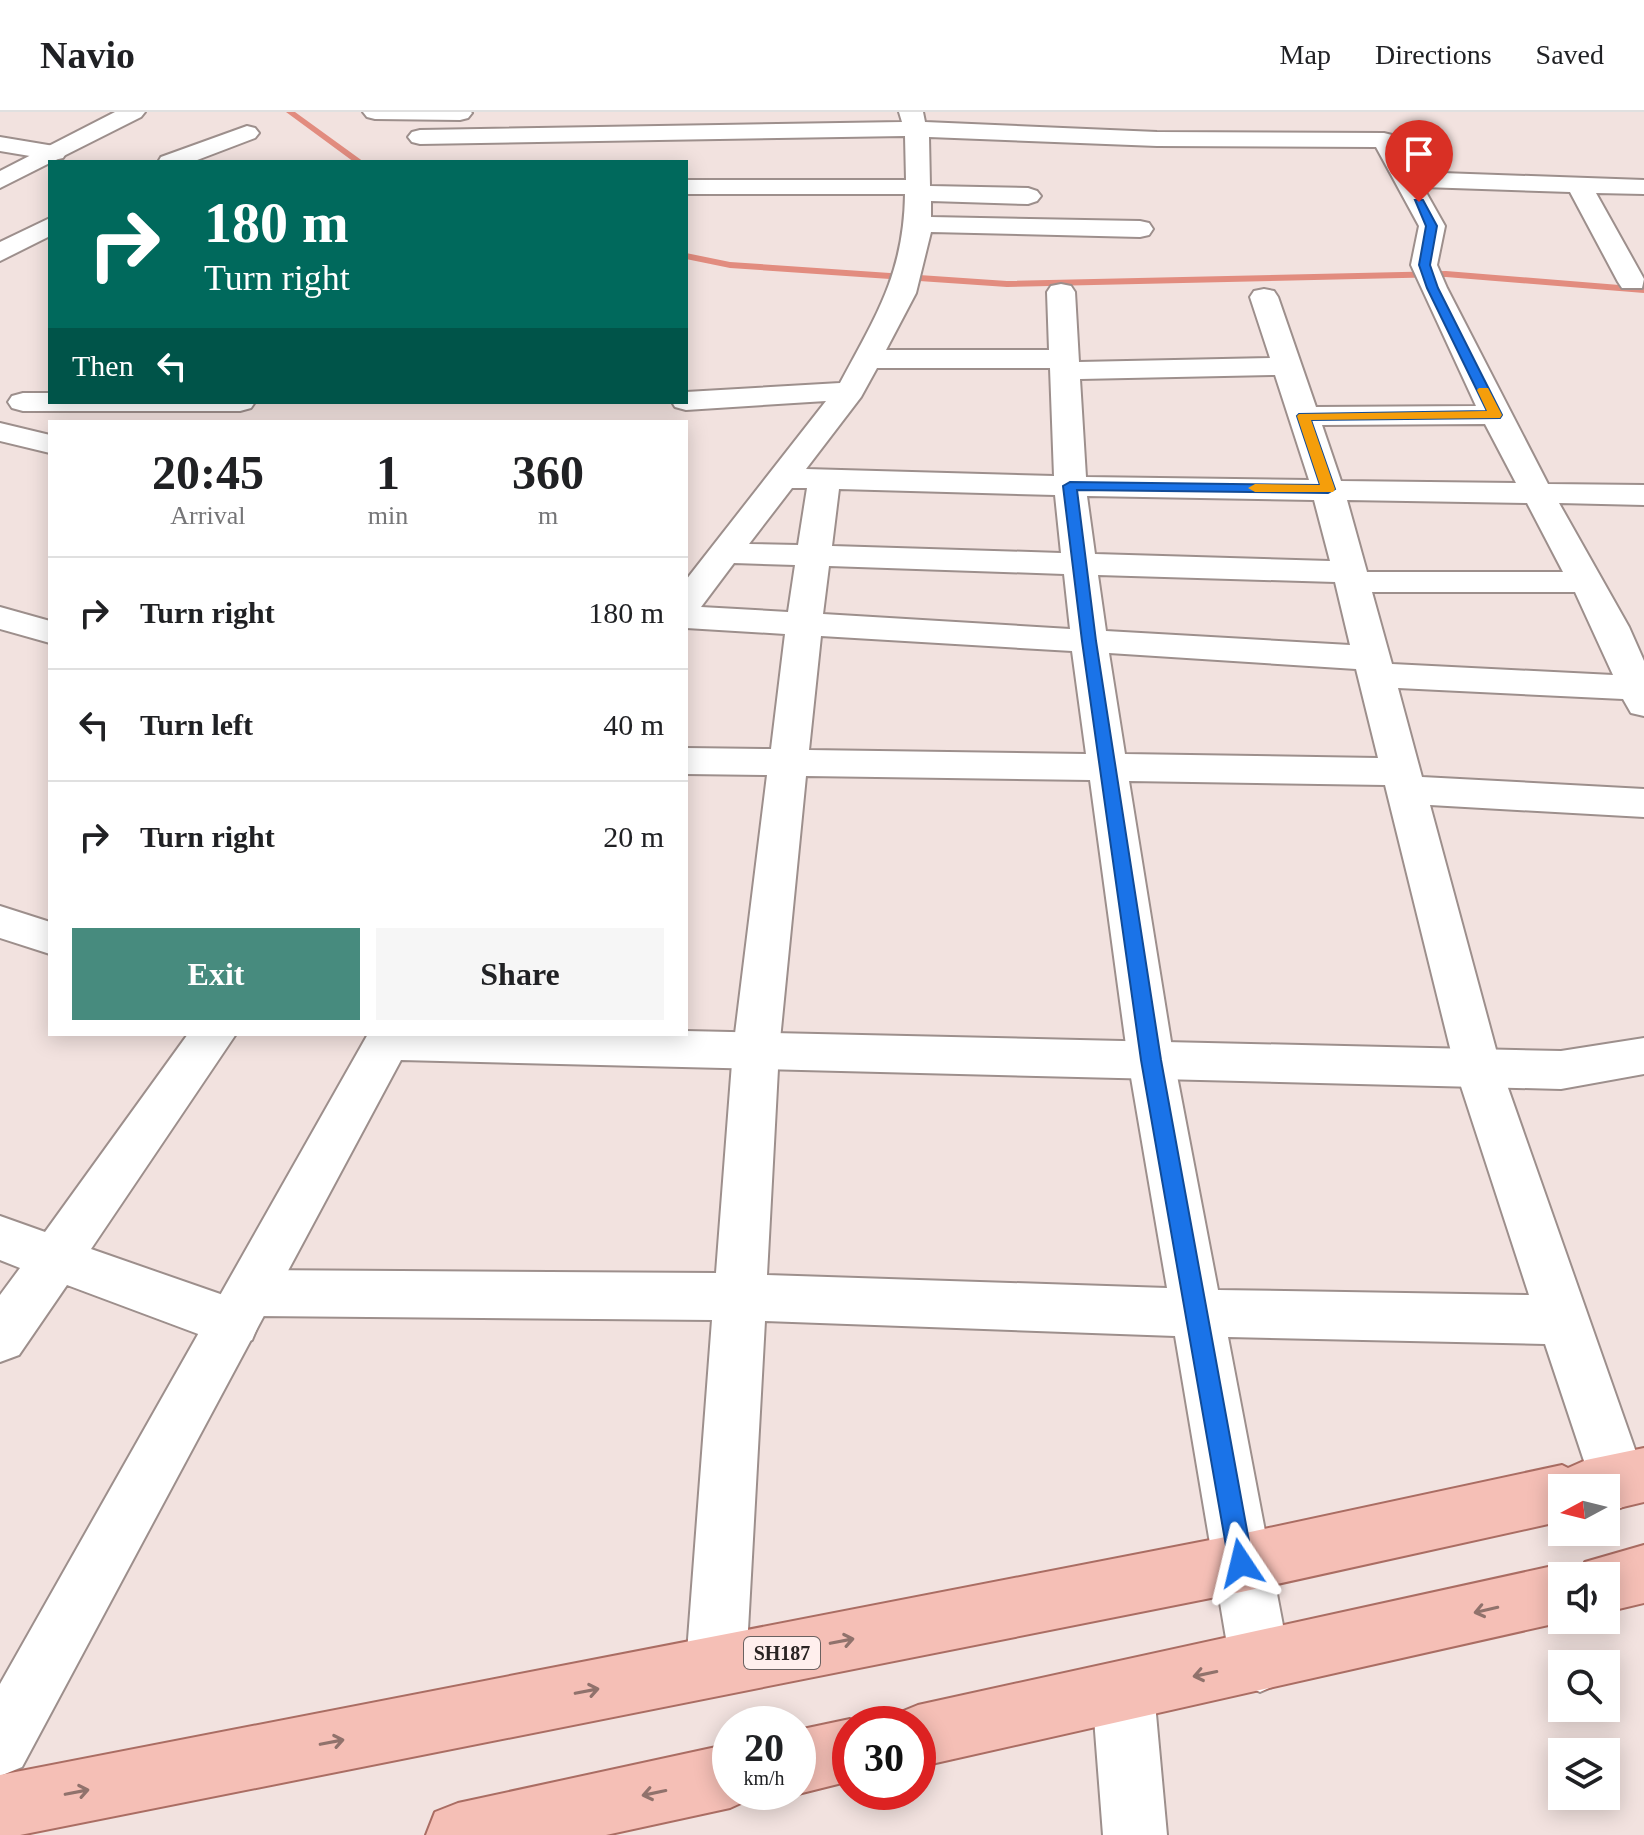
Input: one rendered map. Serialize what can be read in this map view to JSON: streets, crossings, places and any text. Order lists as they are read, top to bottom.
{
  "streets": {
    "main road": ["SH187"]
  },
  "north": "left",
  "page": {
    "header": "Navio",
    "nav": ["Map", "Directions", "Saved"],
    "turn": ["180 m", "Turn right"],
    "then": "Then",
    "eta": [
      "20:45",
      "Arrival",
      "1",
      "min",
      "360",
      "m"
    ],
    "list": [
      {
        "name": "Turn right",
        "value": "180 m"
      },
      {
        "name": "Turn left",
        "value": "40 m"
      },
      {
        "name": "Turn right",
        "value": "20 m"
      }
    ],
    "buttons": ["Exit", "Share"],
    "speed": "20 km/h",
    "limit": "30"
  }
}
